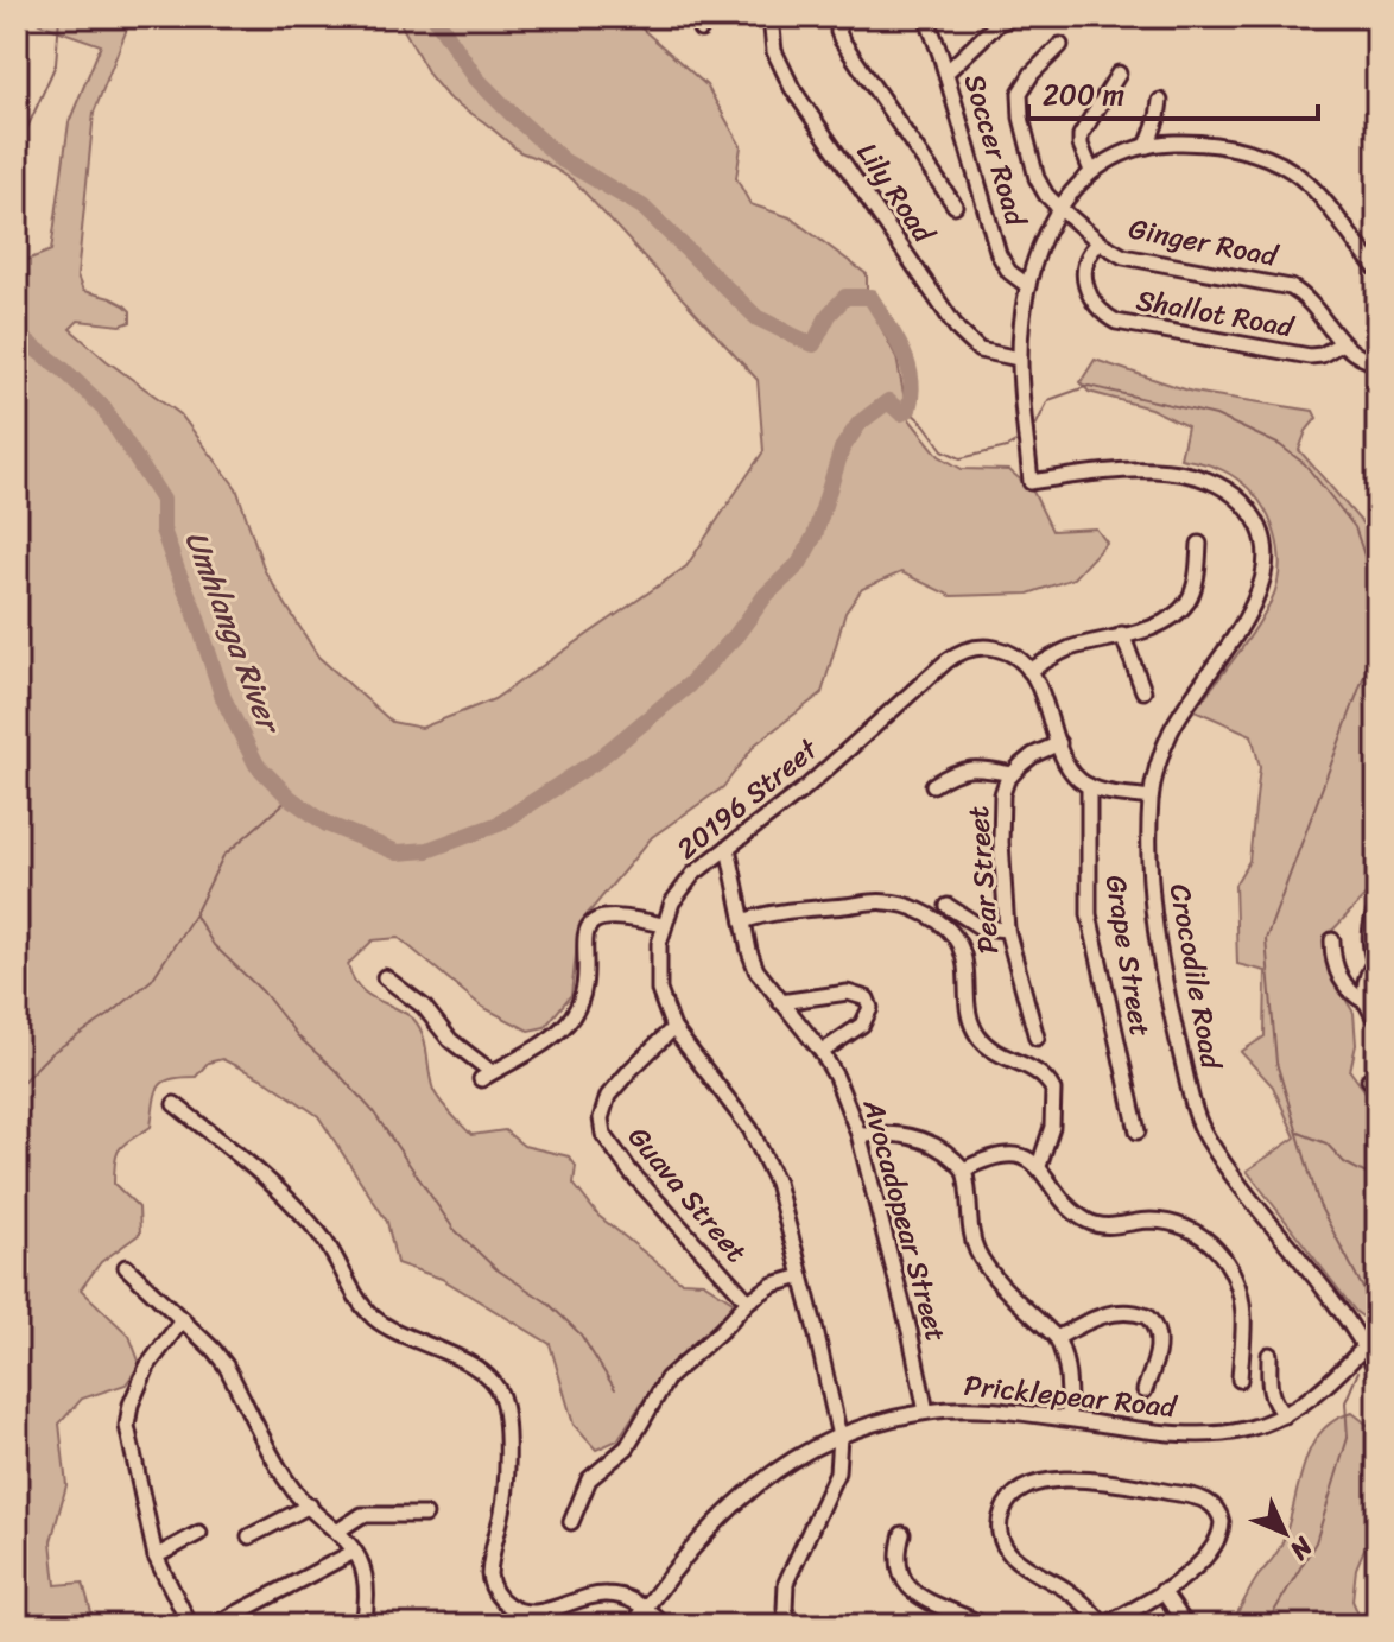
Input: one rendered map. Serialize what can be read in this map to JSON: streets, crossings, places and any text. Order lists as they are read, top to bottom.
{
  "streets": {
    "street": [
      "Soccer Road",
      "Lily Road",
      "Ginger Road",
      "Shallot Road",
      "20196 Street",
      "Pear Street",
      "Grape Street",
      "Crocodile Road",
      "Guava Street",
      "Avocadopear Street",
      "Pricklepear Road"
    ]
  },
  "crossings": [
    ["Lily Road", "Crocodile Road"],
    ["Ginger Road", "Shallot Road"],
    ["20196 Street", "Guava Street"],
    ["20196 Street", "Avocadopear Street"],
    ["20196 Street", "Pricklepear Road"],
    ["Crocodile Road", "Pricklepear Road"],
    ["Avocadopear Street", "Pricklepear Road"]
  ],
  "water": ["Umhlanga River"],
  "scale_bar": "200 m",
  "north": "bottom right"
}
